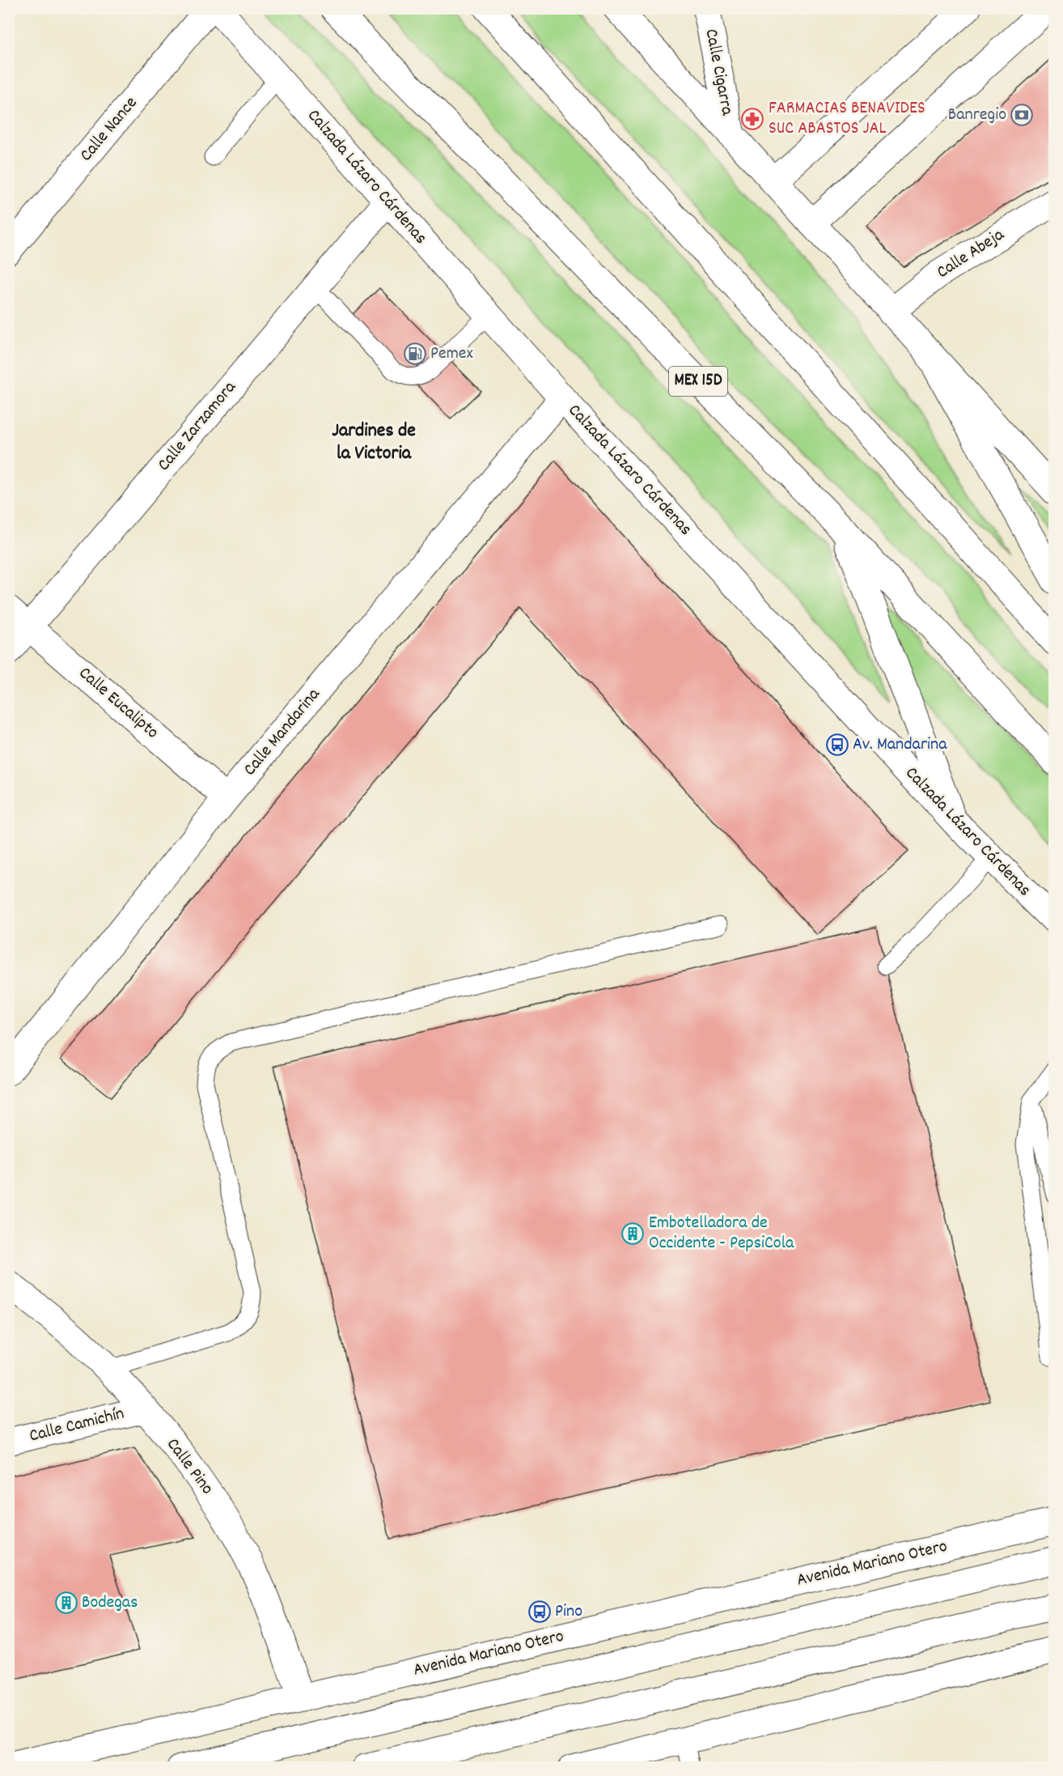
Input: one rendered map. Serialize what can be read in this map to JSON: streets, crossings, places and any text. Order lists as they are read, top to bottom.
{
  "streets": {
    "main road": [
      "Calle Cigarra",
      "Calle Nance",
      "Calzada Lázaro Cárdenas",
      "Calle Abeja",
      "MEX 15D",
      "Calle Zarzamora",
      "Calle Eucalipto",
      "Calle Mandarina",
      "Calle Camichín",
      "Calle Pino",
      "Avenida Mariano Otero"
    ]
  },
  "crossings": [
    ["Calzada Lázaro Cárdenas", "Calle Zarzamora"],
    ["Calzada Lázaro Cárdenas", "Calle Mandarina"],
    ["Calle Zarzamora", "Calle Eucalipto"],
    ["Calle Eucalipto", "Calle Mandarina"],
    ["Calle Camichín", "Calle Pino"],
    ["Calle Pino", "Avenida Mariano Otero"]
  ],
  "districts": ["Jardines de la Victoria"],
  "places": {
    "bank": ["Banregio"],
    "pharmacy": ["FARMACIAS BENAVIDES SUC ABASTOS JAL"],
    "fuel station": ["Pemex"],
    "bus stop": ["Av. Mandarina", "Pino"],
    "building": ["Embotelladora de Occidente - PepsiCola", "Bodegas"]
  }
}
